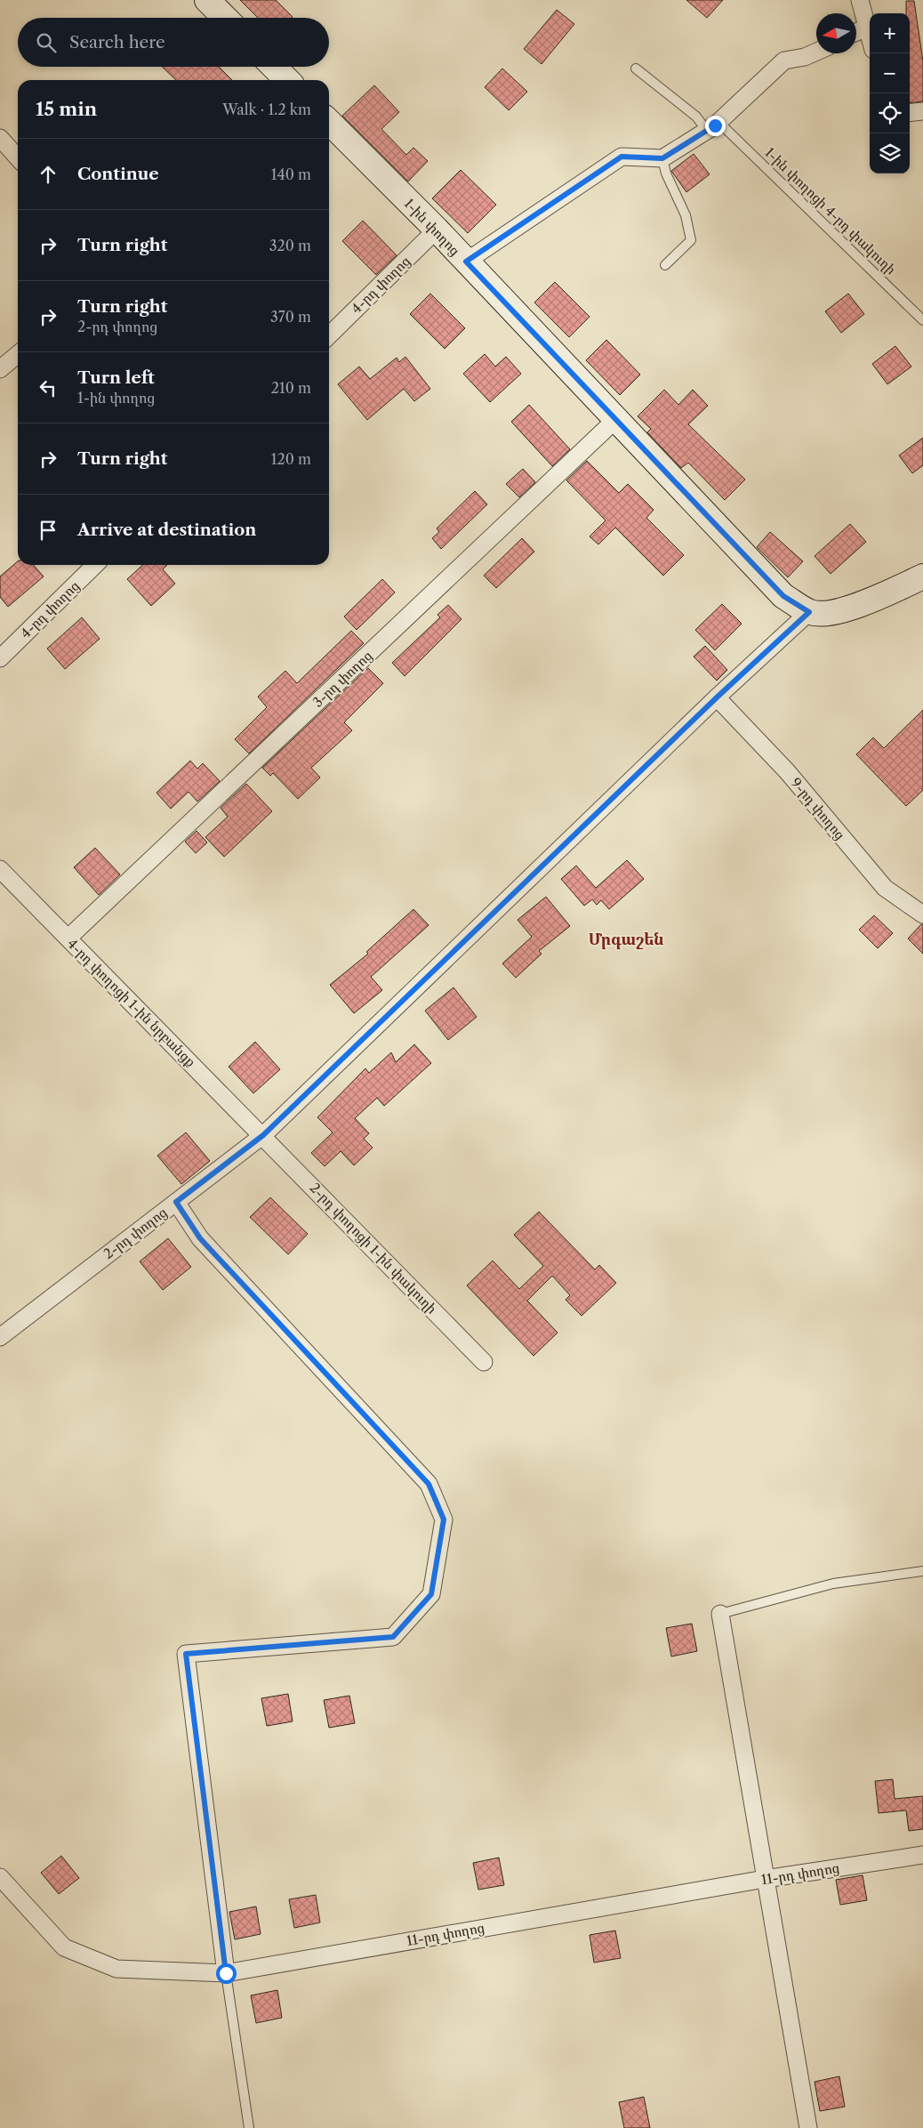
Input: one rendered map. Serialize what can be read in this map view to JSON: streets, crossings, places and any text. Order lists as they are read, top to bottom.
{
  "streets": {
    "main road": ["1-ին փողոց"],
    "street": [
      "4-րդ փողոց",
      "3-րդ փողոց",
      "9-րդ փողոց",
      "4-րդ փողոցի 1-ին նրբանցք",
      "2-րդ փողոց",
      "2-րդ փողոցի 1-ին փակուղի",
      "11-րդ փողոց"
    ],
    "lane": ["1-ին փողոցի 4-րդ փակուղի"]
  },
  "crossings": [
    ["1-ին փողոց", "4-րդ փողոց"],
    ["1-ին փողոց", "3-րդ փողոց"],
    ["1-ին փողոց", "2-րդ փողոց"],
    ["3-րդ փողոց", "4-րդ փողոցի 1-ին նրբանցք"],
    ["9-րդ փողոց", "2-րդ փողոց"],
    ["4-րդ փողոցի 1-ին նրբանցք", "2-րդ փողոց"],
    ["4-րդ փողոցի 1-ին նրբանցք", "2-րդ փողոցի 1-ին փակուղի"],
    ["2-րդ փողոց", "2-րդ փողոցի 1-ին փակուղի"]
  ],
  "districts": ["Մրգաշեն"],
  "north": "left",
  "page": {
    "map_buttons": ["+", "−"],
    "search": "Search here",
    "heading": ["15 min", "Walk · 1.2 km"],
    "list": [
      ["Continue", "140 m"],
      ["Turn right", "320 m"],
      ["Turn right", "2-րդ փողոց", "370 m"],
      ["Turn left", "1-ին փողոց", "210 m"],
      ["Turn right", "120 m"],
      "Arrive at destination"
    ]
  }
}
